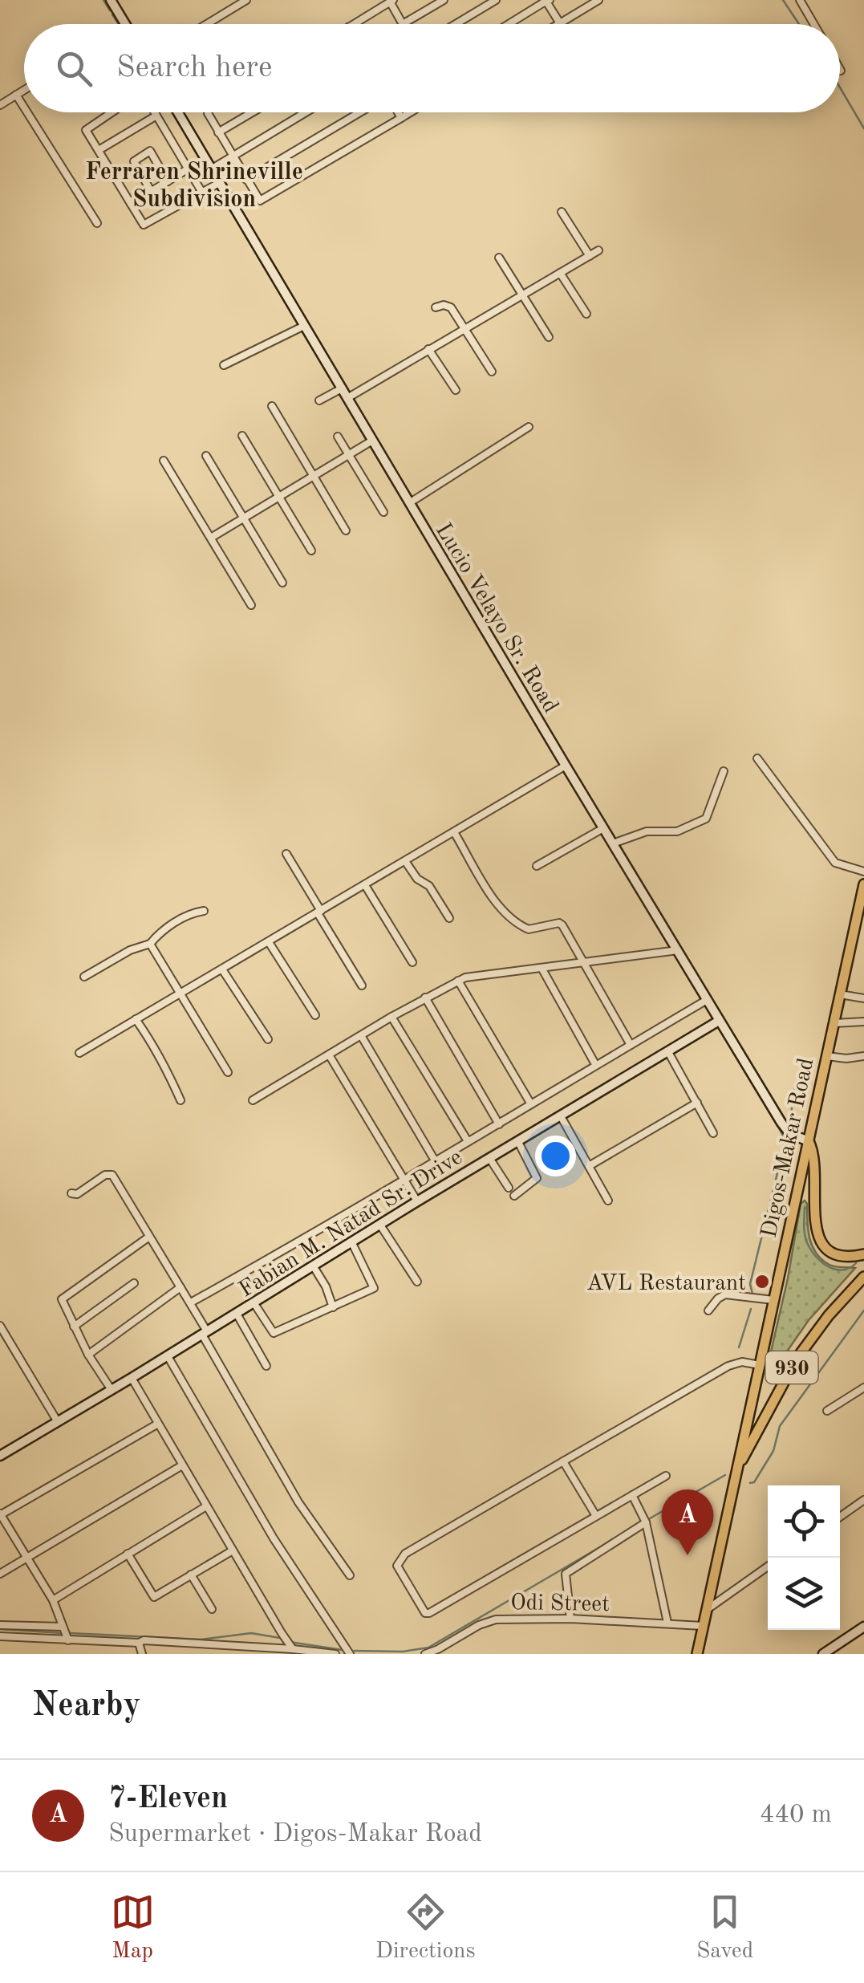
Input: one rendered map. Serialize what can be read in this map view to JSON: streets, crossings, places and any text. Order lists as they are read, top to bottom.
{
  "streets": {
    "main road": [
      "Lucio Velayo Sr. Road",
      "Digos-Makar Road",
      "Fabian M. Natad Sr. Drive",
      "930"
    ],
    "street": ["Odi Street"]
  },
  "crossings": [
    ["Lucio Velayo Sr. Road", "Digos-Makar Road"],
    ["Lucio Velayo Sr. Road", "Fabian M. Natad Sr. Drive"],
    ["Digos-Makar Road", "930"],
    ["Digos-Makar Road", "Odi Street"]
  ],
  "districts": ["Ferraren Shrineville Subdivision"],
  "places": ["AVL Restaurant"],
  "page": {
    "search": "Search here",
    "pins": "A",
    "heading": "Nearby",
    "list": [
      {
        "mark": "A",
        "name": "7-Eleven",
        "note": "Supermarket · Digos-Makar Road",
        "value": "440 m"
      }
    ],
    "nav": ["Map", "Directions", "Saved"]
  }
}
